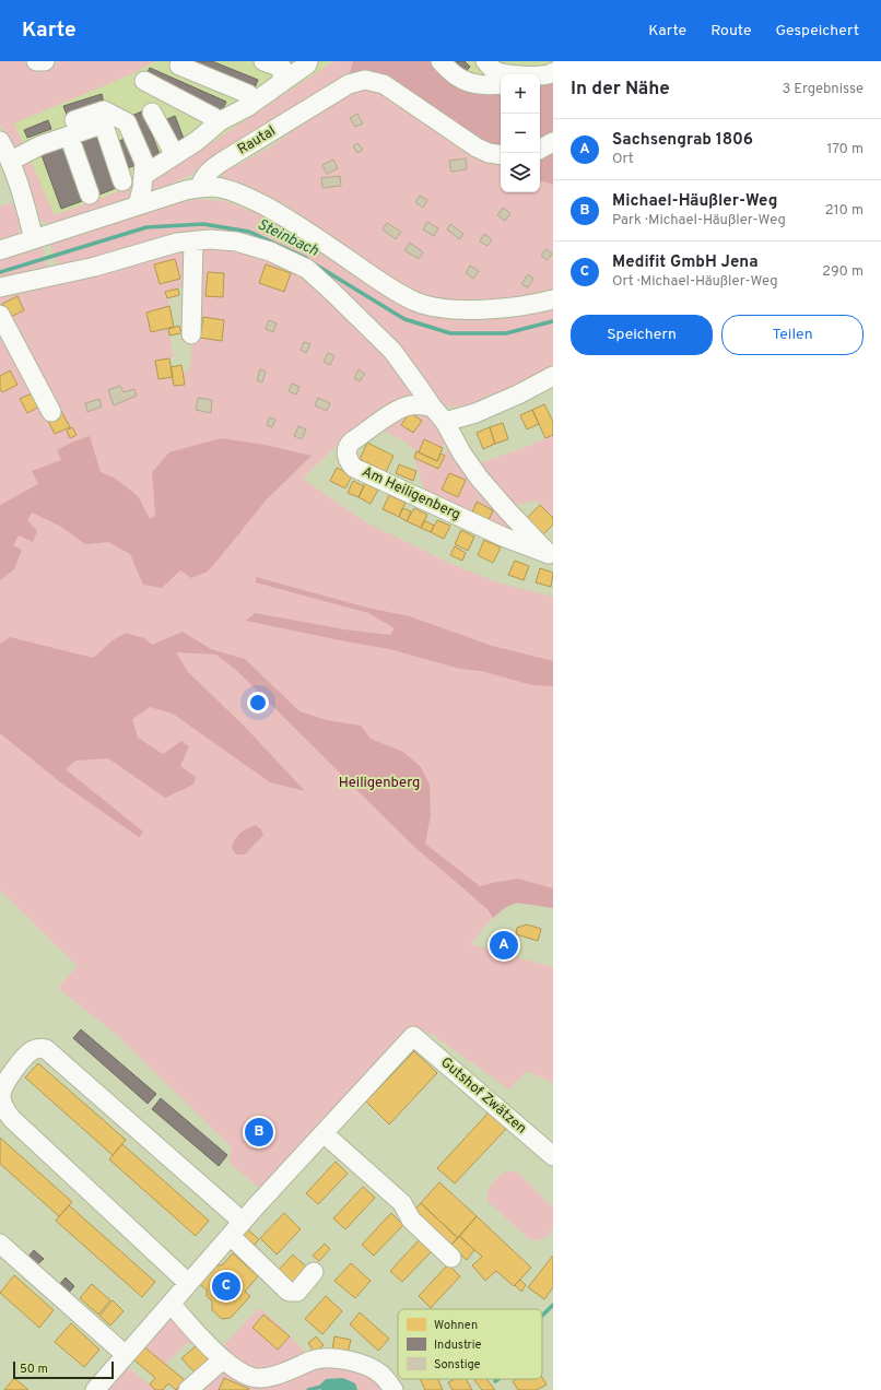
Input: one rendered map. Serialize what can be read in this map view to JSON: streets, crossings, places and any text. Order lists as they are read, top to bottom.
{
  "streets": {
    "street": ["Rautal", "Am Heiligenberg", "Gutshof Zwätzen"]
  },
  "water": ["Steinbach"],
  "parks": ["Heiligenberg"],
  "legend": ["Wohnen", "Industrie", "Sonstige"],
  "scale_bar": "50 m",
  "page": {
    "header": "Karte",
    "nav": ["Karte", "Route", "Gespeichert"],
    "heading": ["In der Nähe", "3 Ergebnisse"],
    "map_buttons": ["+", "−"],
    "list": [
      {
        "mark": "A",
        "name": "Sachsengrab 1806",
        "note": "Ort",
        "value": "170 m"
      },
      {
        "mark": "B",
        "name": "Michael-Häußler-Weg",
        "note": "Park · Michael-Häußler-Weg",
        "value": "210 m"
      },
      {
        "mark": "C",
        "name": "Medifit GmbH Jena",
        "note": "Ort · Michael-Häußler-Weg",
        "value": "290 m"
      }
    ],
    "buttons": ["Speichern", "Teilen"],
    "pins": ["A", "B", "C"],
    "scale": "50 m"
  }
}
